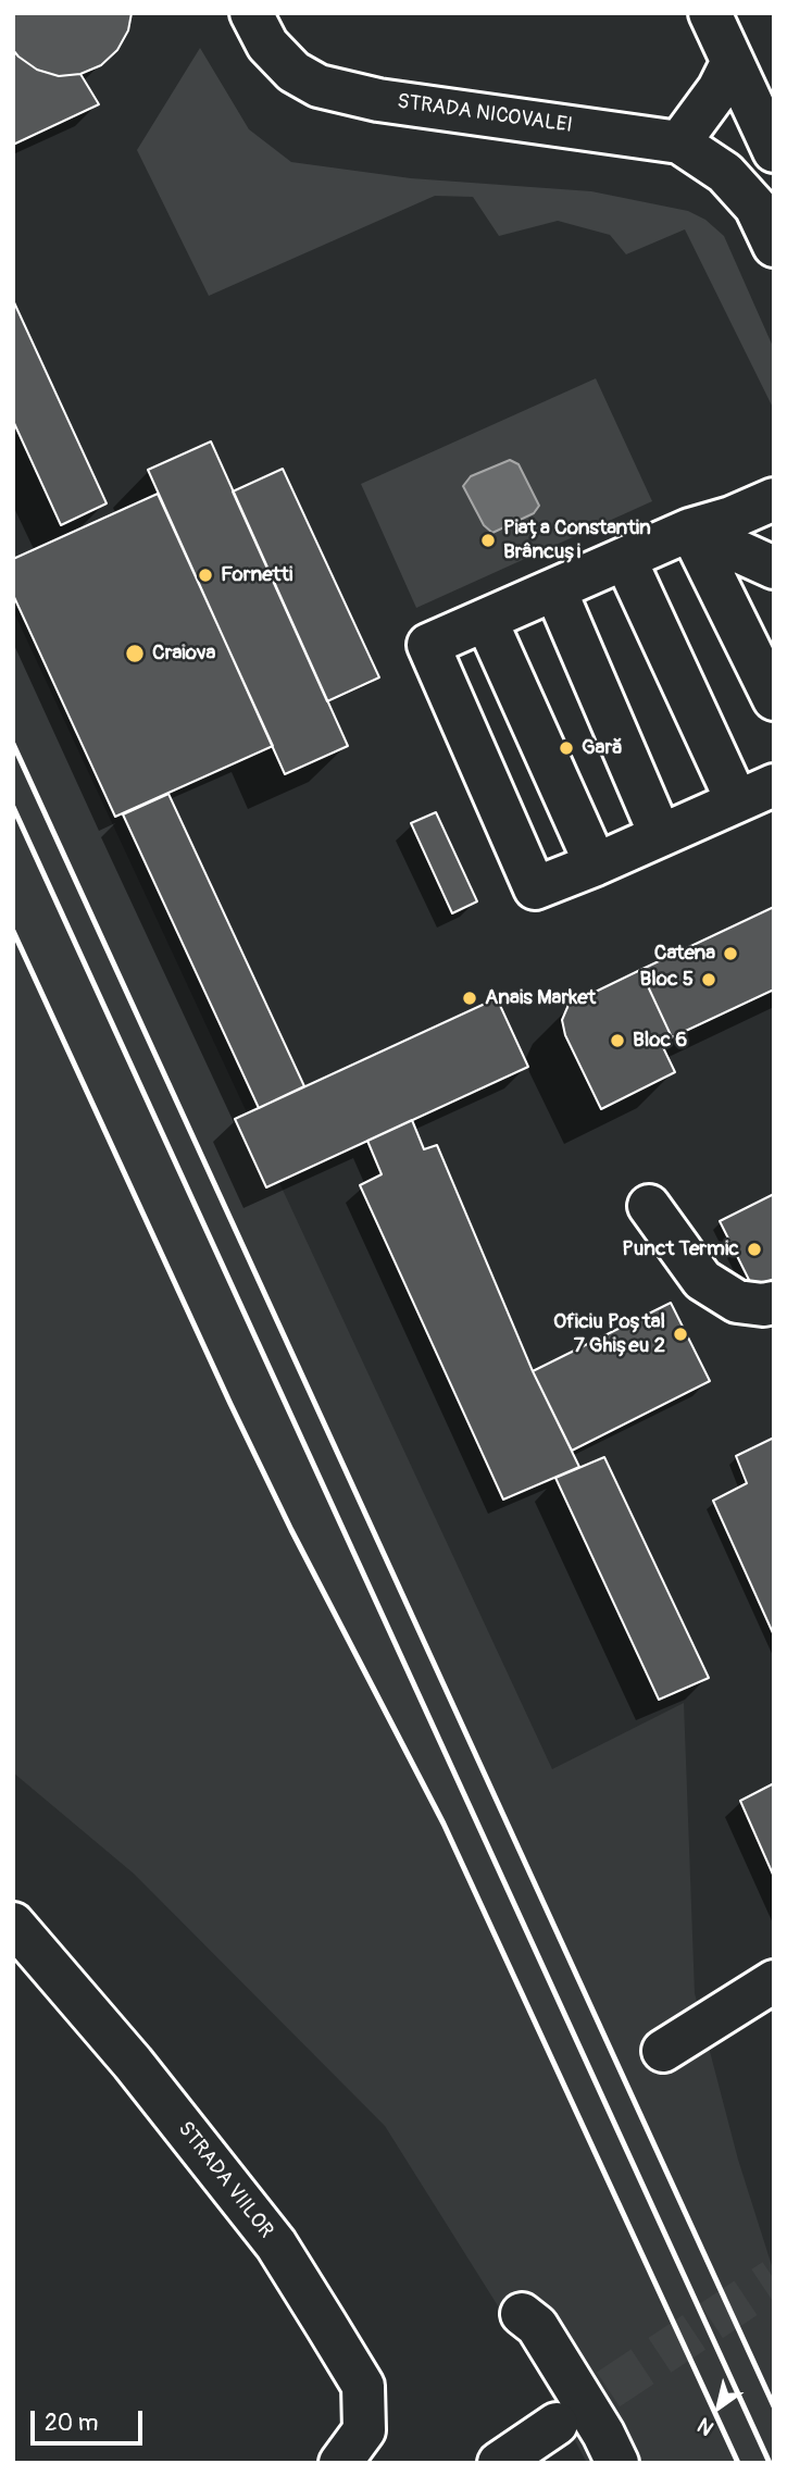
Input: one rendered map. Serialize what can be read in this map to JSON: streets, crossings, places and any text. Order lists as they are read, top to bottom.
{
  "streets": {
    "street": ["STRADA NICOVALEI", "STRADA VIILOR"]
  },
  "places": [
    "Piața Constantin Brâncuși",
    "Fornetti",
    "Craiova",
    "Gară",
    "Catena",
    "Bloc 5",
    "Anais Market",
    "Bloc 6",
    "Punct Termic",
    "Oficiu Poștal 7 Ghișeu 2"
  ],
  "scale_bar": "20 m",
  "north": "bottom left"
}
